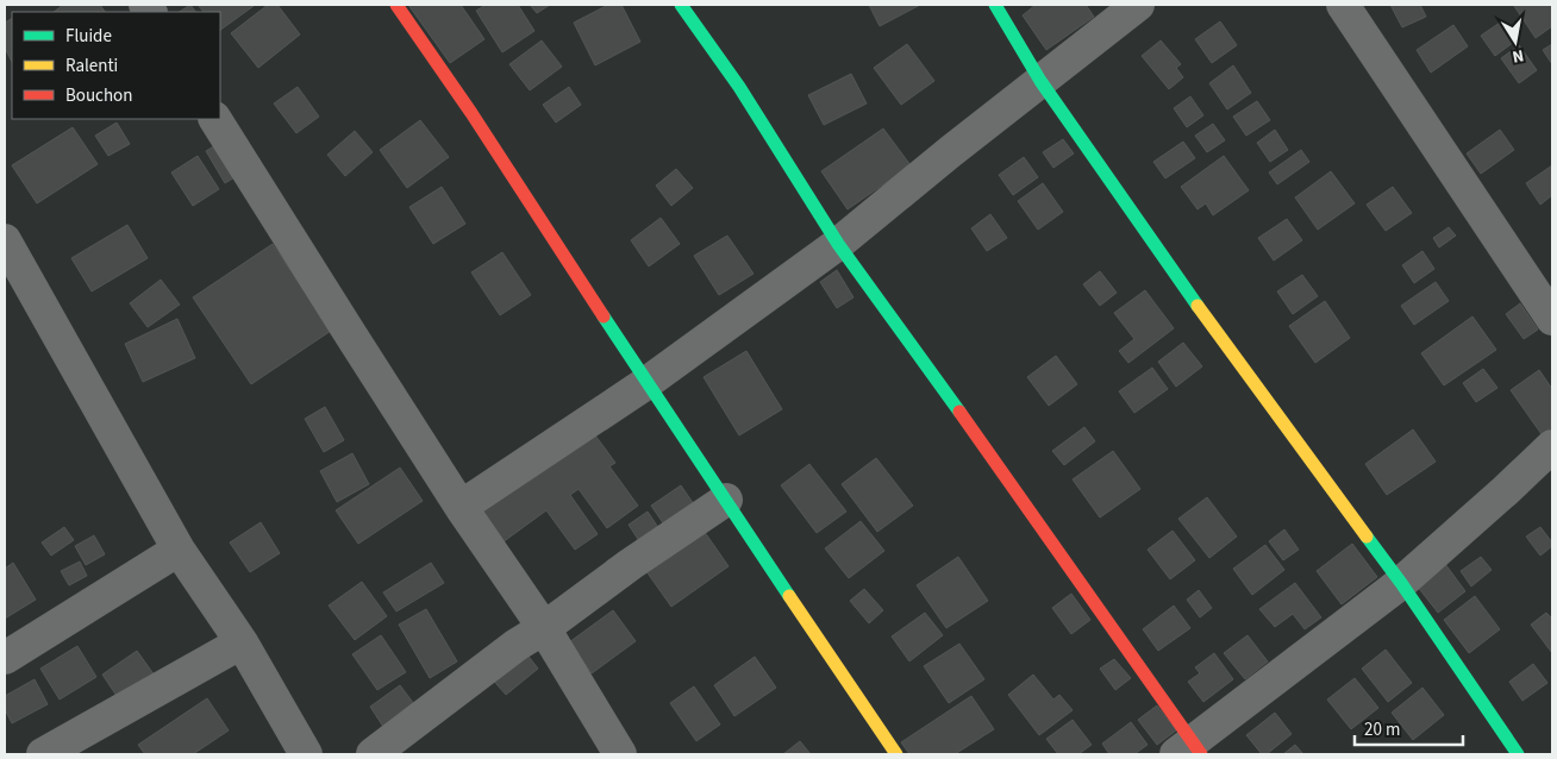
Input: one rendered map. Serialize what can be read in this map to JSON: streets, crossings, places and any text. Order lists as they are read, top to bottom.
{
  "legend": ["Fluide", "Ralenti", "Bouchon"],
  "scale_bar": "20 m",
  "north": "bottom"
}
